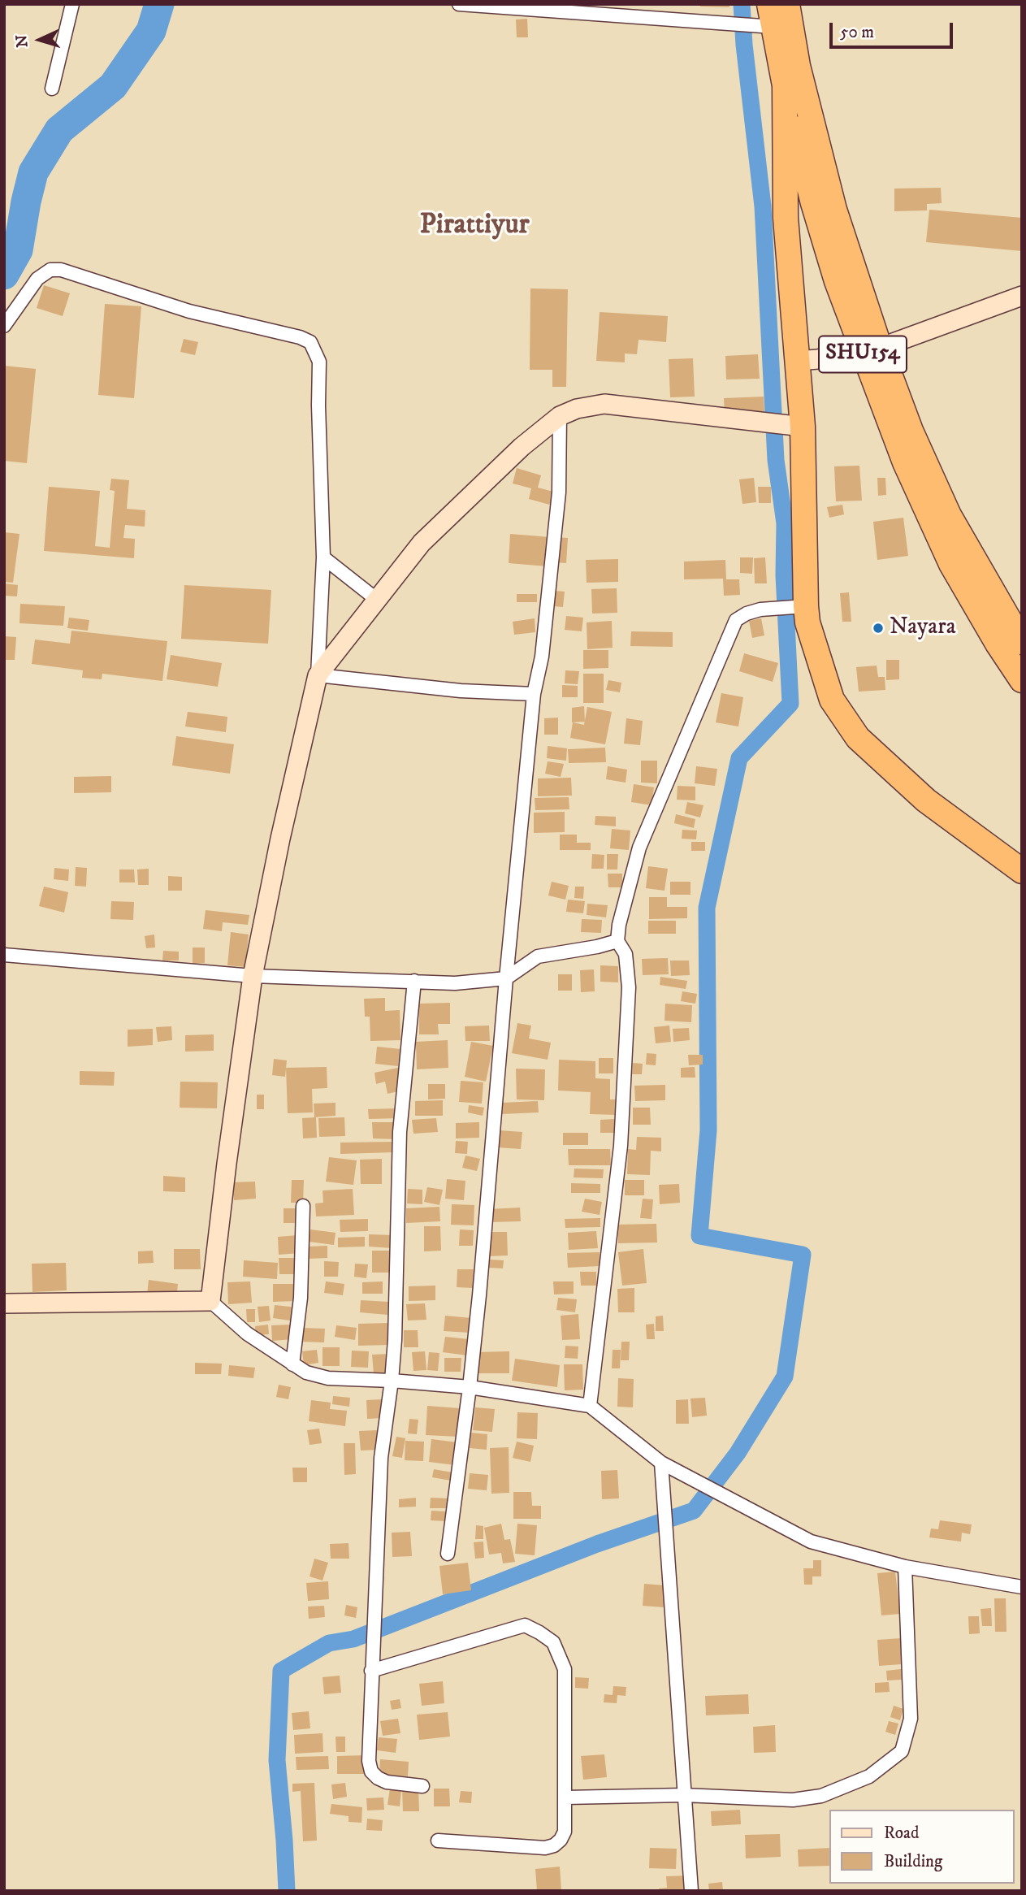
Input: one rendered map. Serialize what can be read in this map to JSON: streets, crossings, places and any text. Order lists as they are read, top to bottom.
{
  "streets": {
    "highway": ["SHU154"]
  },
  "districts": ["Pirattiyur"],
  "places": ["Nayara"],
  "legend": ["Road", "Building"],
  "scale_bar": "50 m",
  "north": "left"
}
